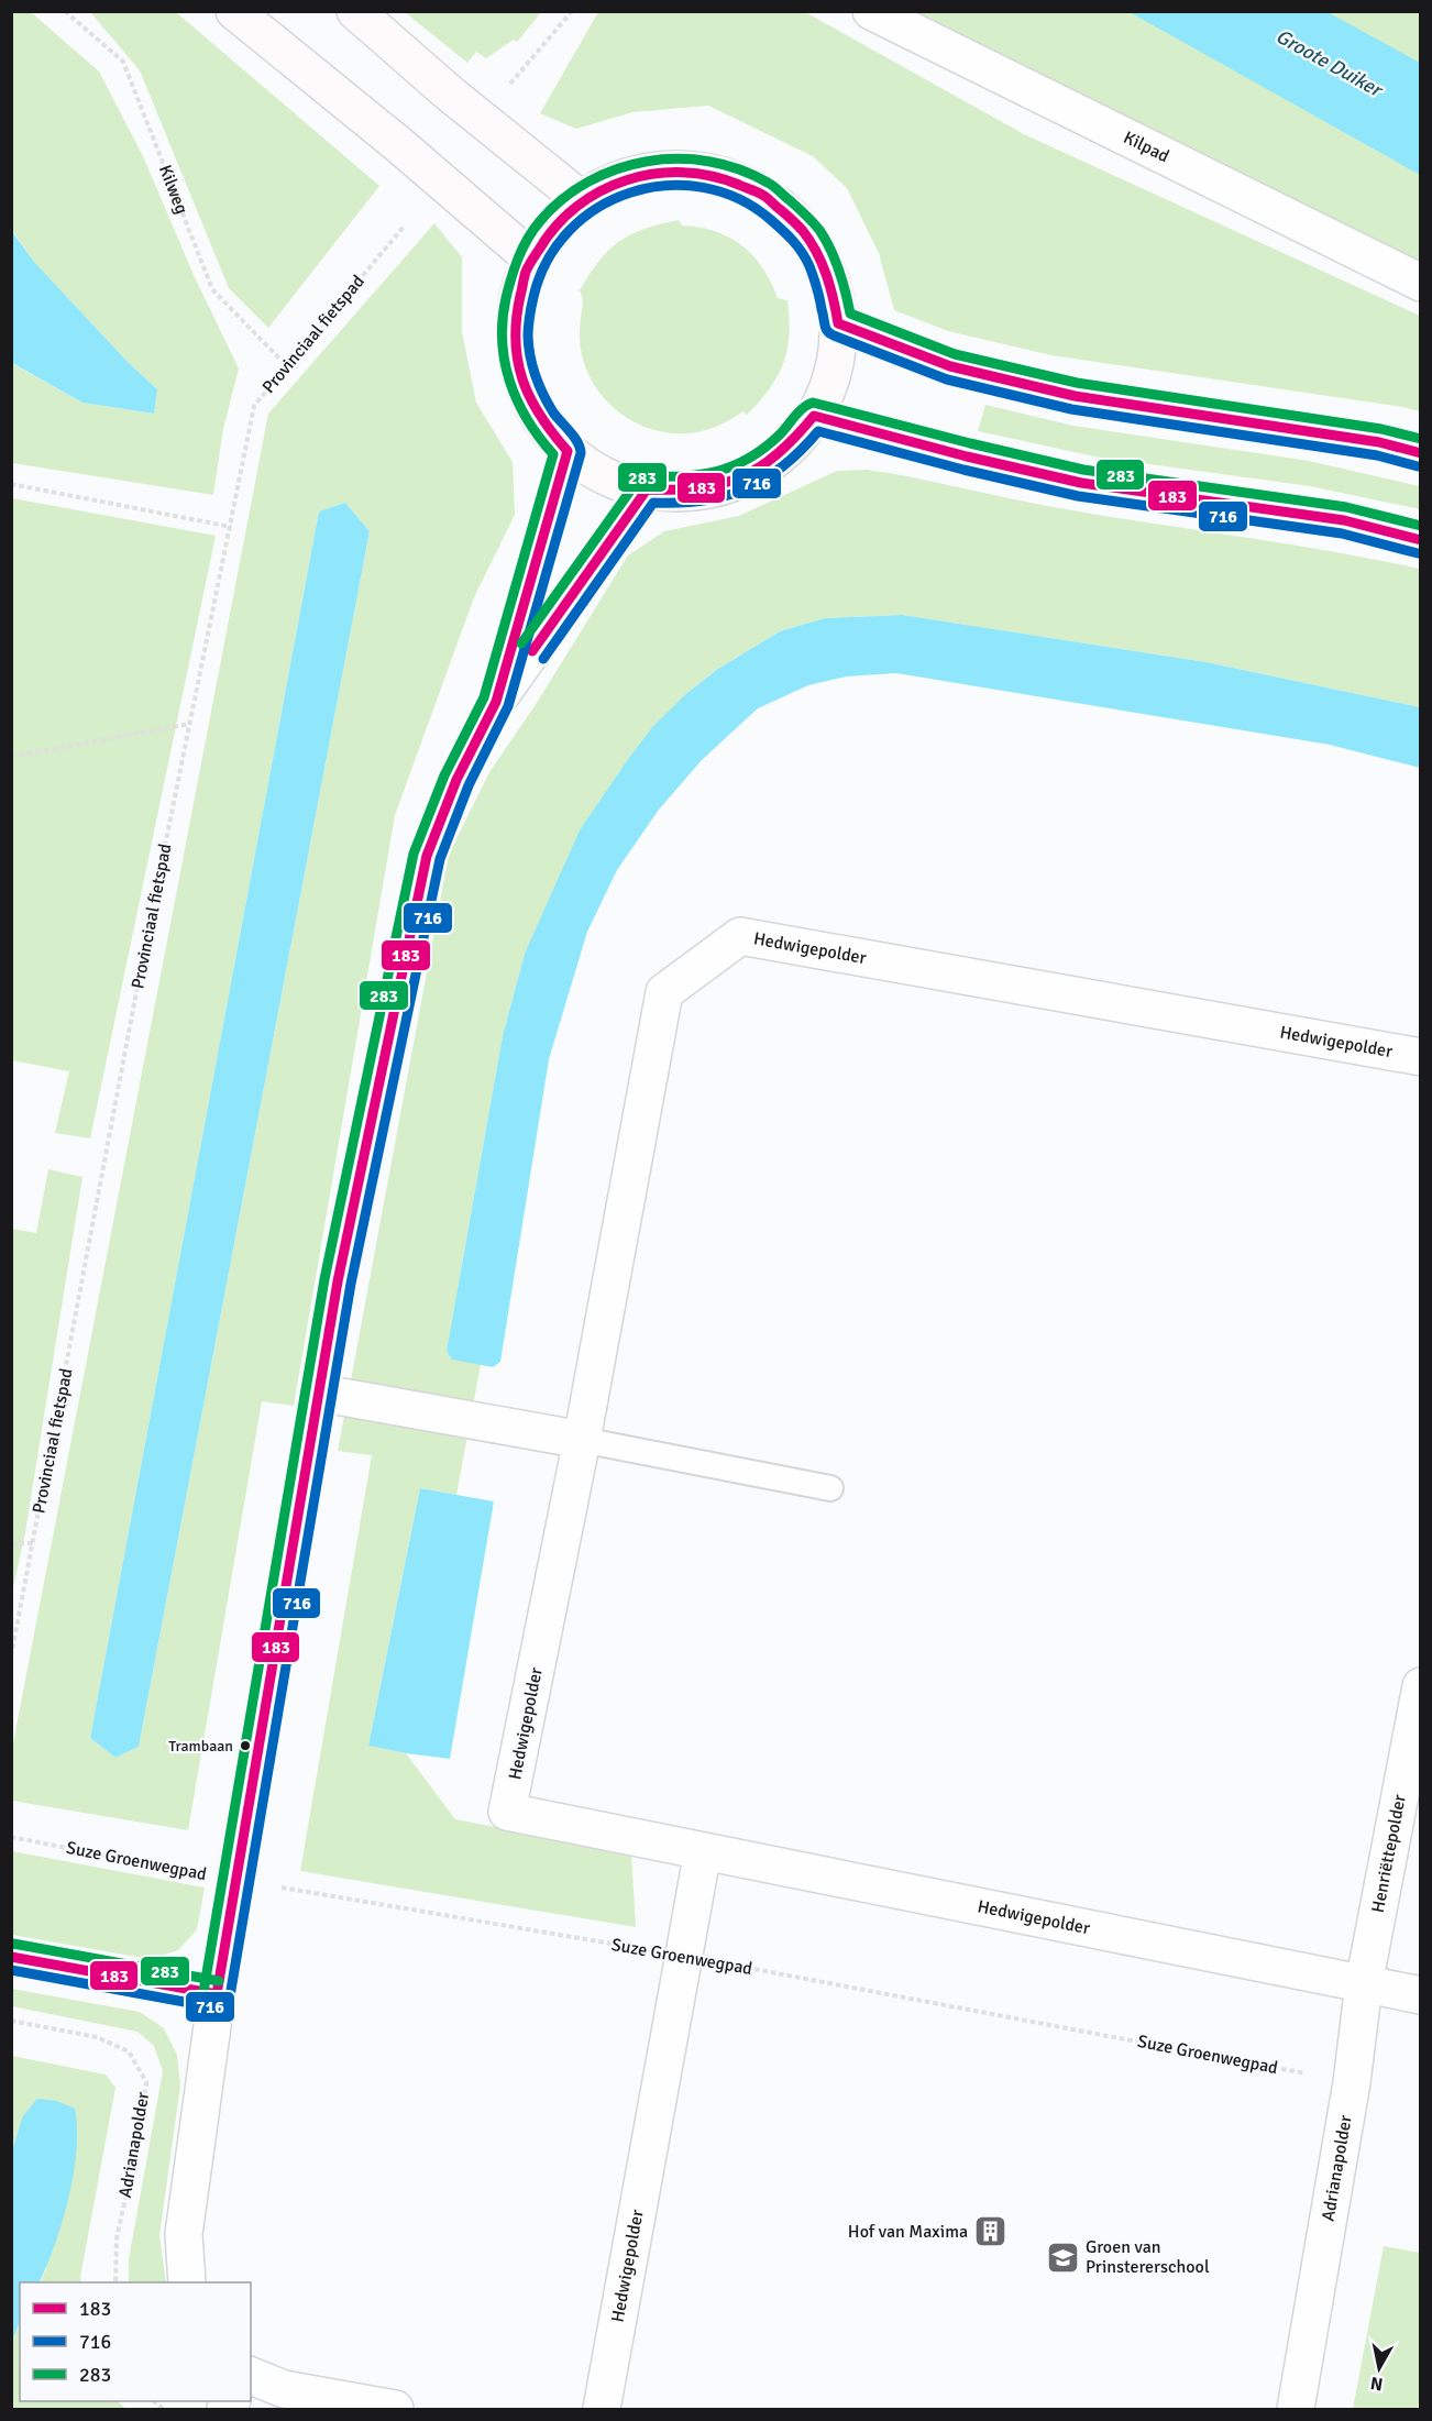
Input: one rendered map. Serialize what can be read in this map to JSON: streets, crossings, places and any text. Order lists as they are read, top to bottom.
{
  "streets": {
    "street": [
      "Kilpad",
      "Hedwigepolder",
      "Henriëttepolder",
      "Adrianapolder"
    ],
    "path": ["Kilweg", "Provinciaal fietspad", "Suze Groenwegpad"]
  },
  "crossings": [
    ["Kilweg", "Provinciaal fietspad"],
    ["Hedwigepolder", "Henriëttepolder"],
    ["Hedwigepolder", "Suze Groenwegpad"],
    ["Hedwigepolder", "Adrianapolder"],
    ["Henriëttepolder", "Adrianapolder"],
    ["Suze Groenwegpad", "Adrianapolder"]
  ],
  "water": ["Groote Duiker"],
  "places": {
    "other": ["Trambaan"],
    "building": ["Hof van Maxima"],
    "school or university": ["Groen van Prinstererschool"]
  },
  "lines": ["transit line 283", "transit line 183", "transit line 716"],
  "legend": ["183", "716", "283"],
  "north": "bottom"
}
